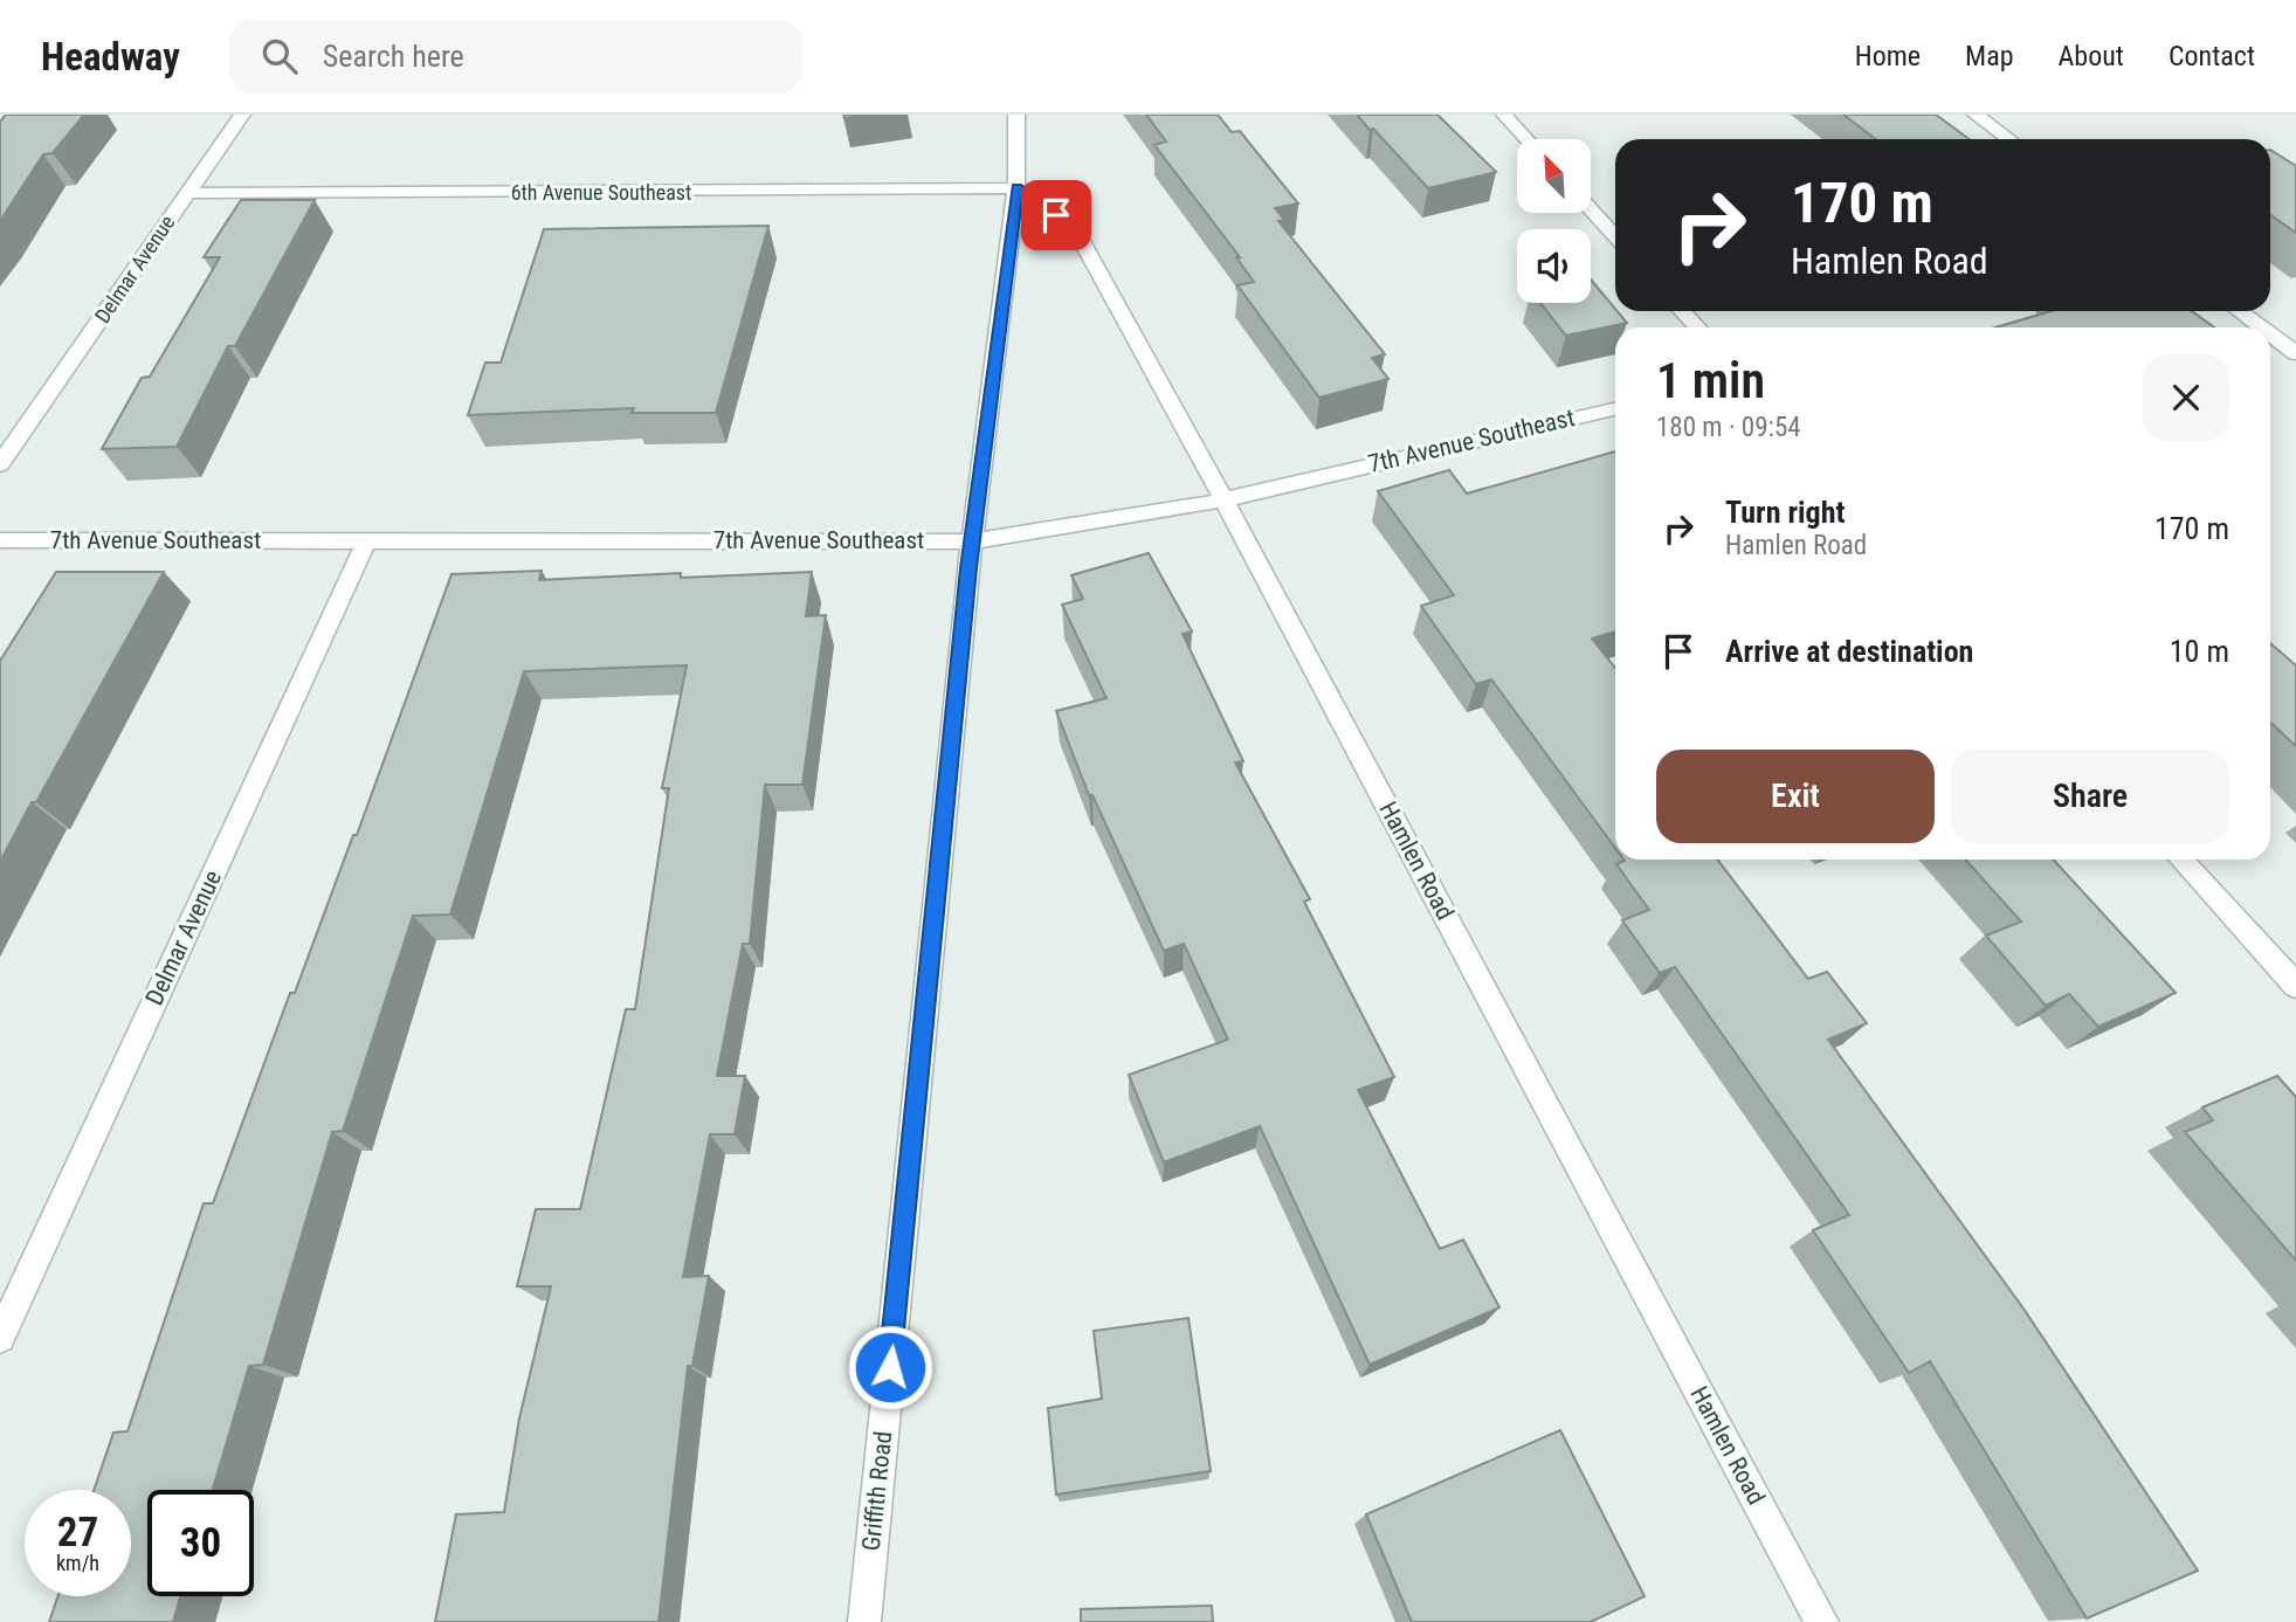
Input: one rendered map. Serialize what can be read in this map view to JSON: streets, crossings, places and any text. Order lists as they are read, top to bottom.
{
  "streets": {
    "street": [
      "6th Avenue Southeast",
      "Delmar Avenue",
      "7th Avenue Southeast",
      "Hamlen Road",
      "Griffith Road"
    ]
  },
  "crossings": [
    ["6th Avenue Southeast", "Delmar Avenue"],
    ["6th Avenue Southeast", "Hamlen Road"],
    ["6th Avenue Southeast", "Griffith Road"],
    ["Delmar Avenue", "7th Avenue Southeast"],
    ["7th Avenue Southeast", "Hamlen Road"],
    ["7th Avenue Southeast", "Griffith Road"],
    ["Hamlen Road", "Griffith Road"]
  ],
  "north": "top left",
  "page": {
    "header": "Headway",
    "search": "Search here",
    "nav": [
      "Home",
      "Map",
      "About",
      "Contact"
    ],
    "turn": ["170 m", "Hamlen Road"],
    "heading": ["1 min", "180 m · 09:54"],
    "list": [
      {
        "name": "Turn right",
        "note": "Hamlen Road",
        "value": "170 m"
      },
      {
        "name": "Arrive at destination",
        "value": "10 m"
      }
    ],
    "buttons": ["Exit", "Share"],
    "speed": "27 km/h",
    "limit": "30"
  }
}
